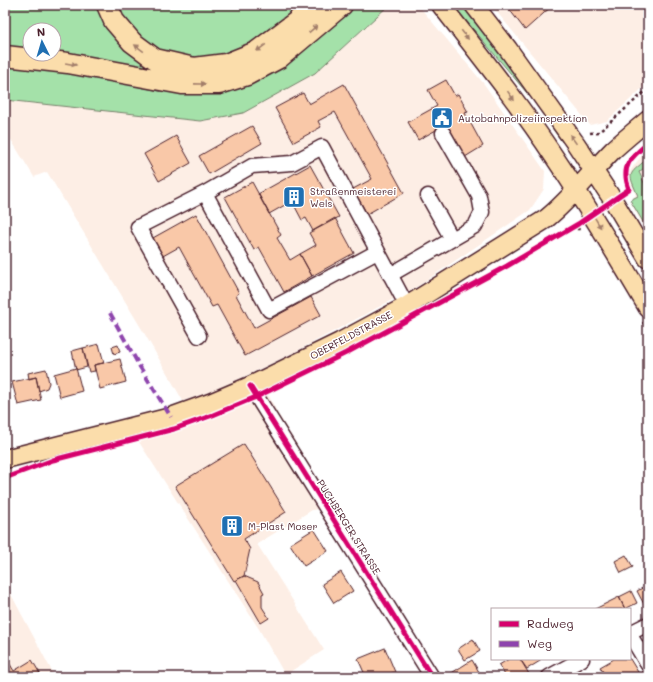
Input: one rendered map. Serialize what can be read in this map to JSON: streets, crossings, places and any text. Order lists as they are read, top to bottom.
{
  "streets": {
    "main road": ["OBERFELDSTRASSE"],
    "street": ["PUCHBERGER STRASSE"]
  },
  "crossings": [
    ["OBERFELDSTRASSE", "PUCHBERGER STRASSE"]
  ],
  "places": {
    "public building": ["Autobahnpolizeiinspektion"],
    "building": ["Straßenmeisterei Wels", "M-Plast Moser"]
  },
  "legend": ["Radweg", "Weg"],
  "north": "top"
}
